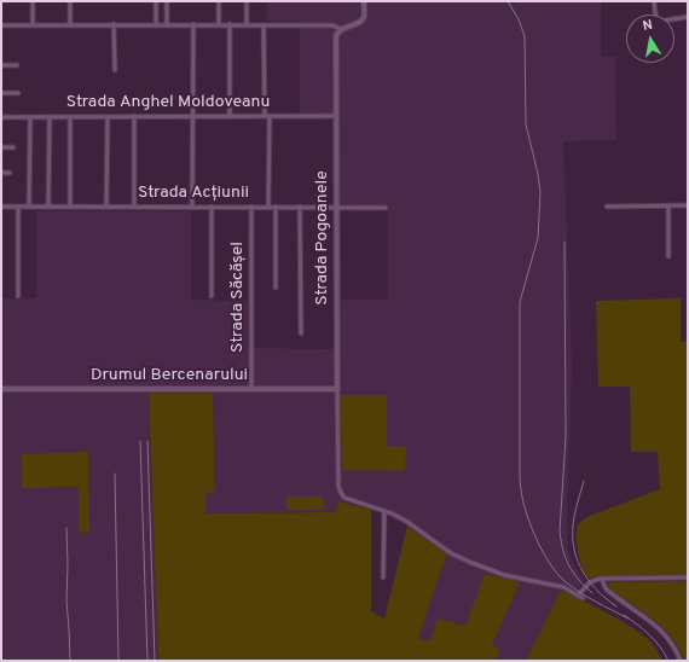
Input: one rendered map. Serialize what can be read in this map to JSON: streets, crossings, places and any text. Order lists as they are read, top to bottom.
{
  "streets": {
    "street": [
      "Strada Anghel Moldoveanu",
      "Strada Acțiunii",
      "Strada Pogoanele",
      "Strada Săcășel",
      "Drumul Bercenarului"
    ]
  },
  "crossings": [
    ["Strada Anghel Moldoveanu", "Strada Pogoanele"],
    ["Strada Acțiunii", "Strada Pogoanele"],
    ["Strada Acțiunii", "Strada Săcășel"],
    ["Strada Pogoanele", "Drumul Bercenarului"],
    ["Strada Săcășel", "Drumul Bercenarului"]
  ],
  "north": "top"
}
